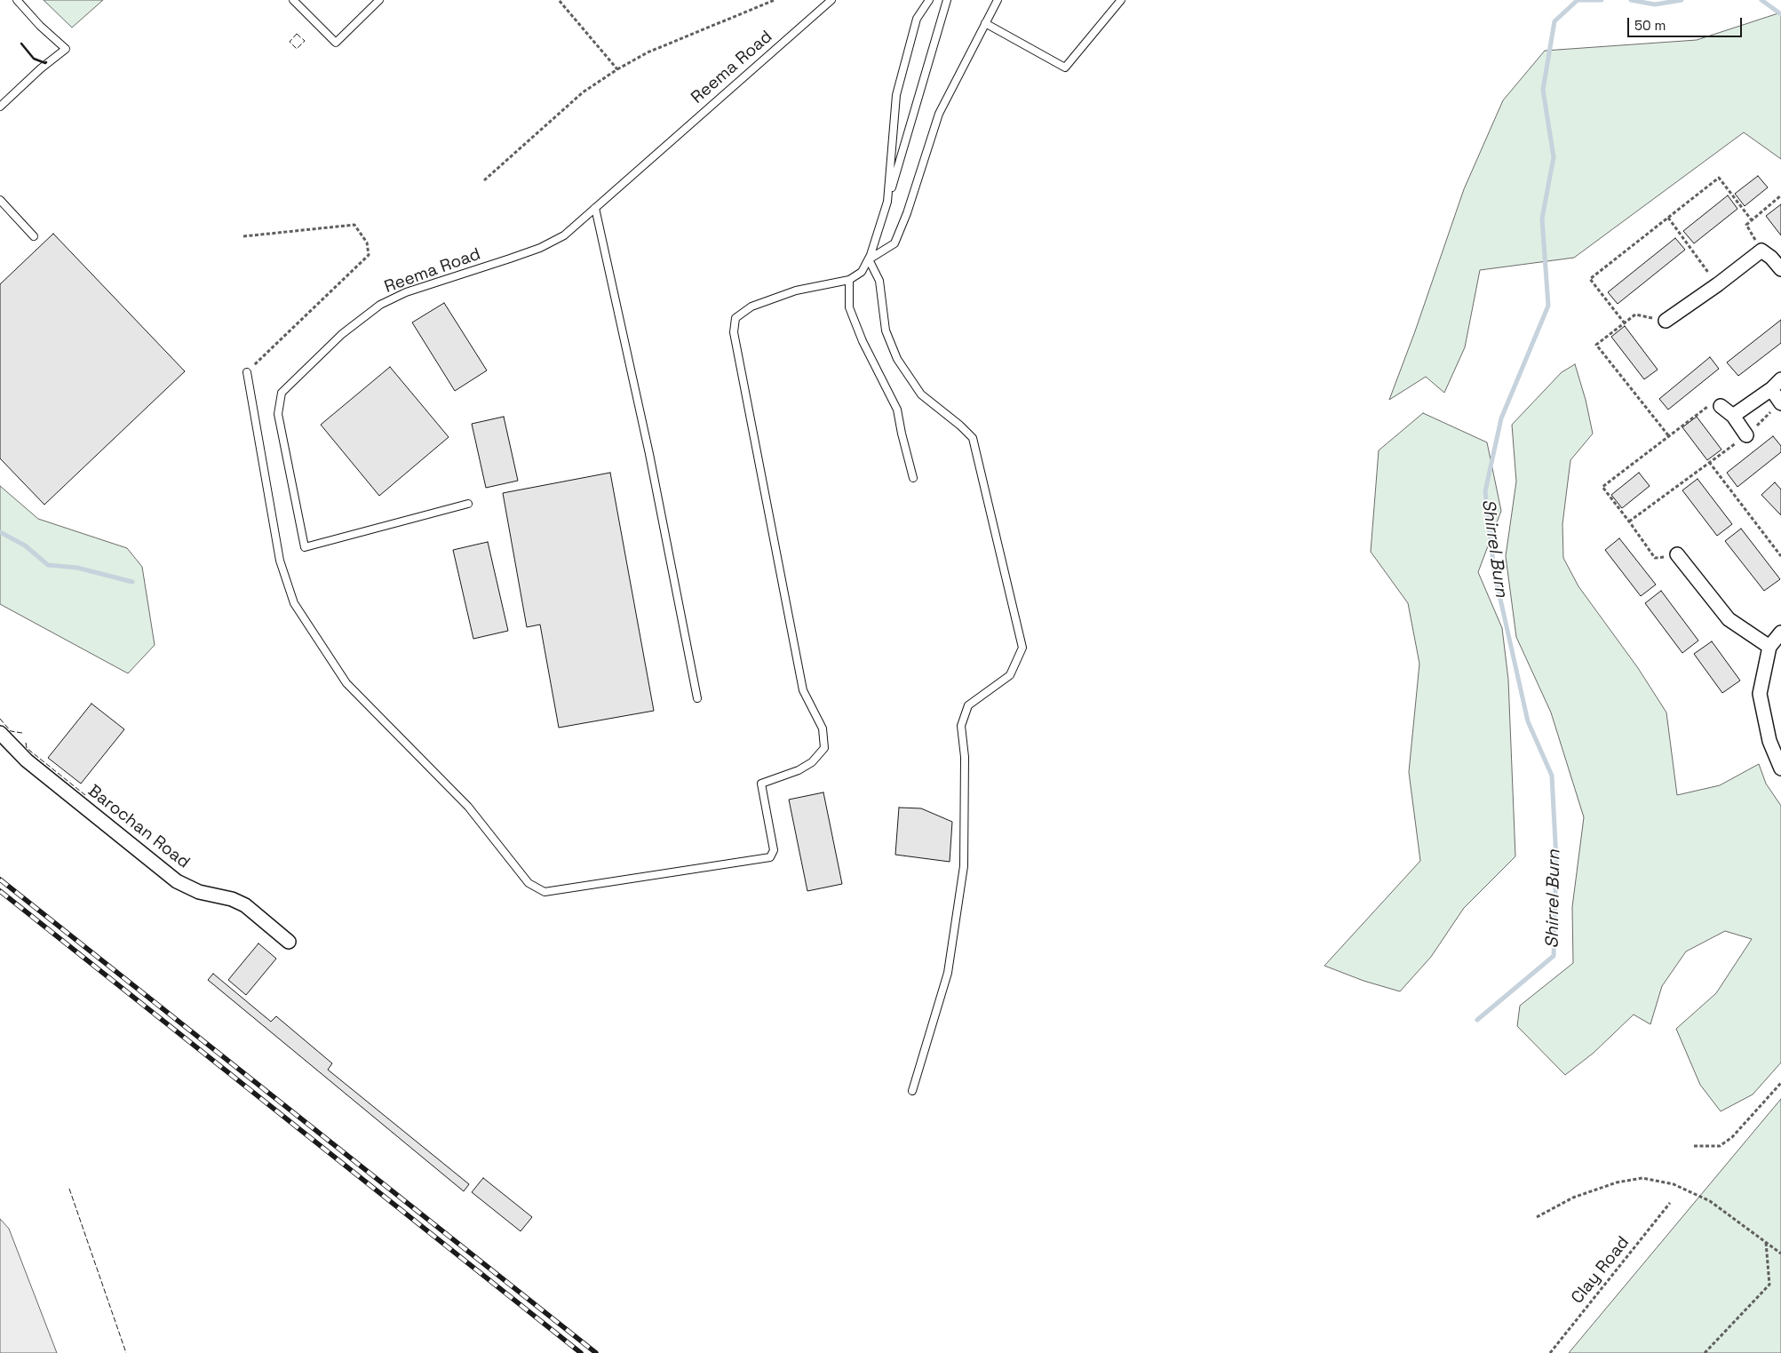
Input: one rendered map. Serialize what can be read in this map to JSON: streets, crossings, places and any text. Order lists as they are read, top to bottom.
{
  "streets": {
    "street": ["Barochan Road"],
    "lane": ["Reema Road"],
    "path": ["Clay Road"]
  },
  "water": ["Shirrel Burn"],
  "scale_bar": "50 m"
}
